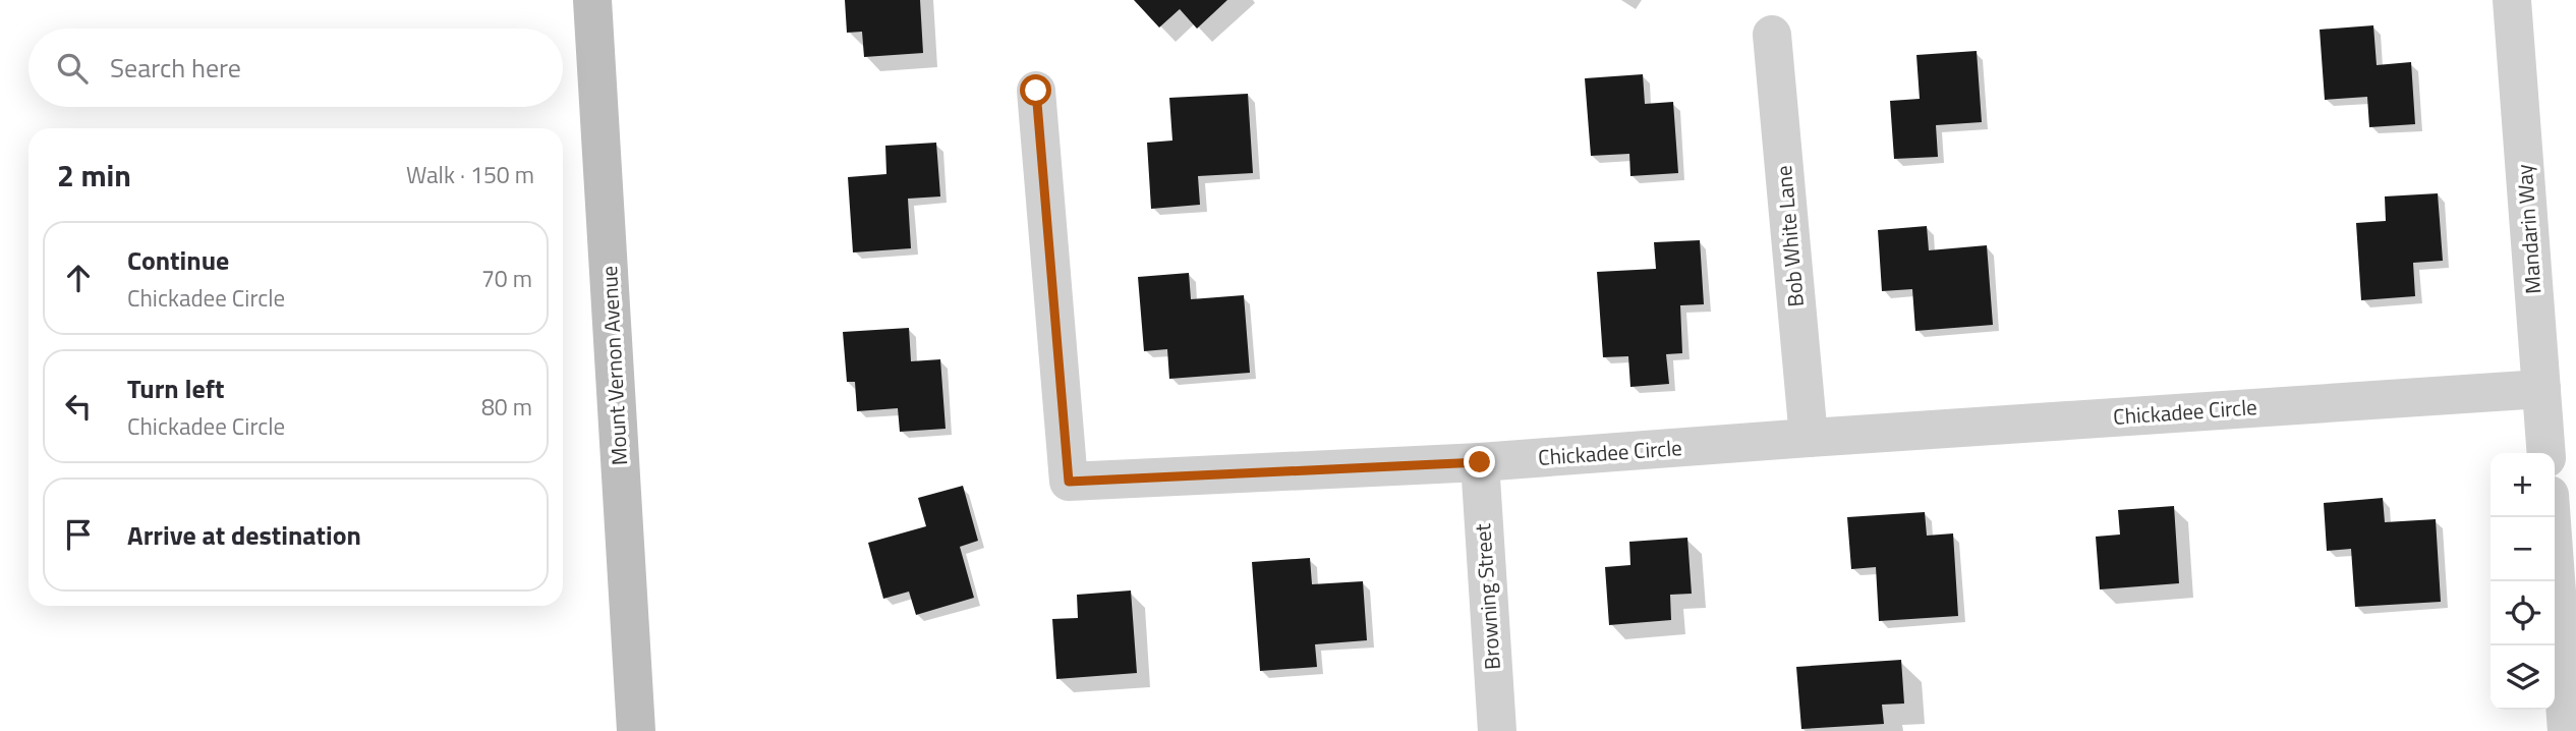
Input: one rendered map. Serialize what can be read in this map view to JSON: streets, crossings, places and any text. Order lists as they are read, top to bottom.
{
  "streets": {
    "main road": ["Mount Vernon Avenue"],
    "street": [
      "Mandarin Way",
      "Bob White Lane",
      "Chickadee Circle",
      "Browning Street"
    ]
  },
  "crossings": [
    ["Mandarin Way", "Chickadee Circle"],
    ["Bob White Lane", "Chickadee Circle"],
    ["Chickadee Circle", "Browning Street"]
  ],
  "page": {
    "search": "Search here",
    "heading": ["2 min", "Walk · 150 m"],
    "list": [
      ["Continue", "Chickadee Circle", "70 m"],
      ["Turn left", "Chickadee Circle", "80 m"],
      "Arrive at destination"
    ],
    "map_buttons": ["+", "−"]
  }
}
